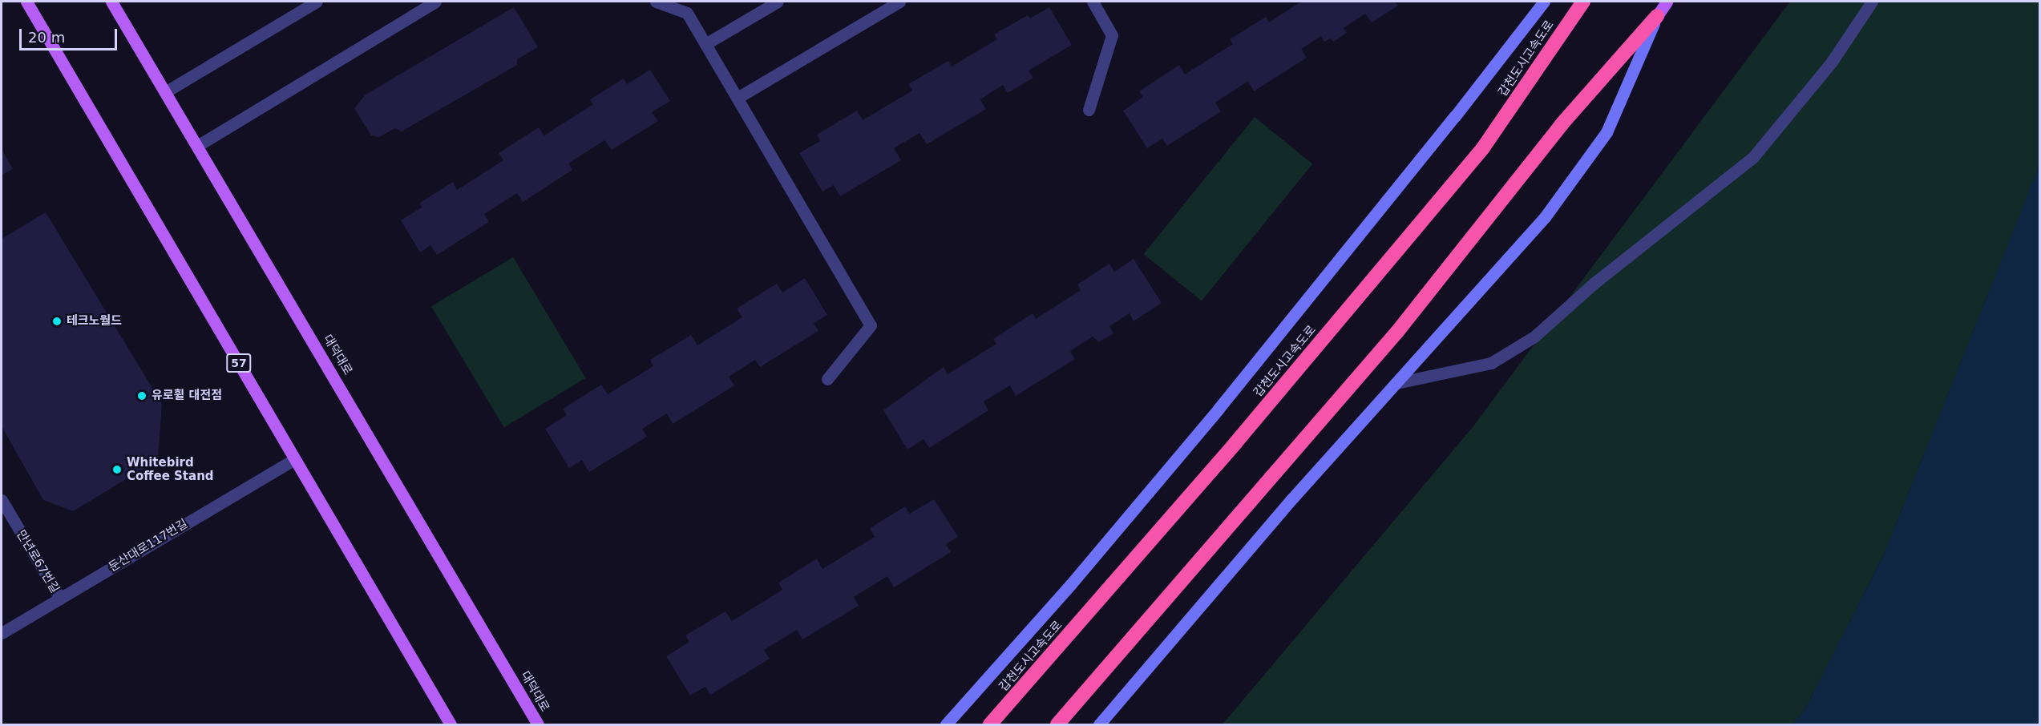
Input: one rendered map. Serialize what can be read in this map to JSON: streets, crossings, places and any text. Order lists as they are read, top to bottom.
{
  "streets": {
    "highway": ["갑천도시고속도로"],
    "main road": ["대덕대로", "57"],
    "street": ["둔산대로117번길", "만년로67번길"]
  },
  "crossings": [
    ["57", "둔산대로117번길"],
    ["둔산대로117번길", "만년로67번길"]
  ],
  "places": ["테크노월드", "유로휠 대전점", "Whitebird Coffee Stand"],
  "scale_bar": "20 m"
}
